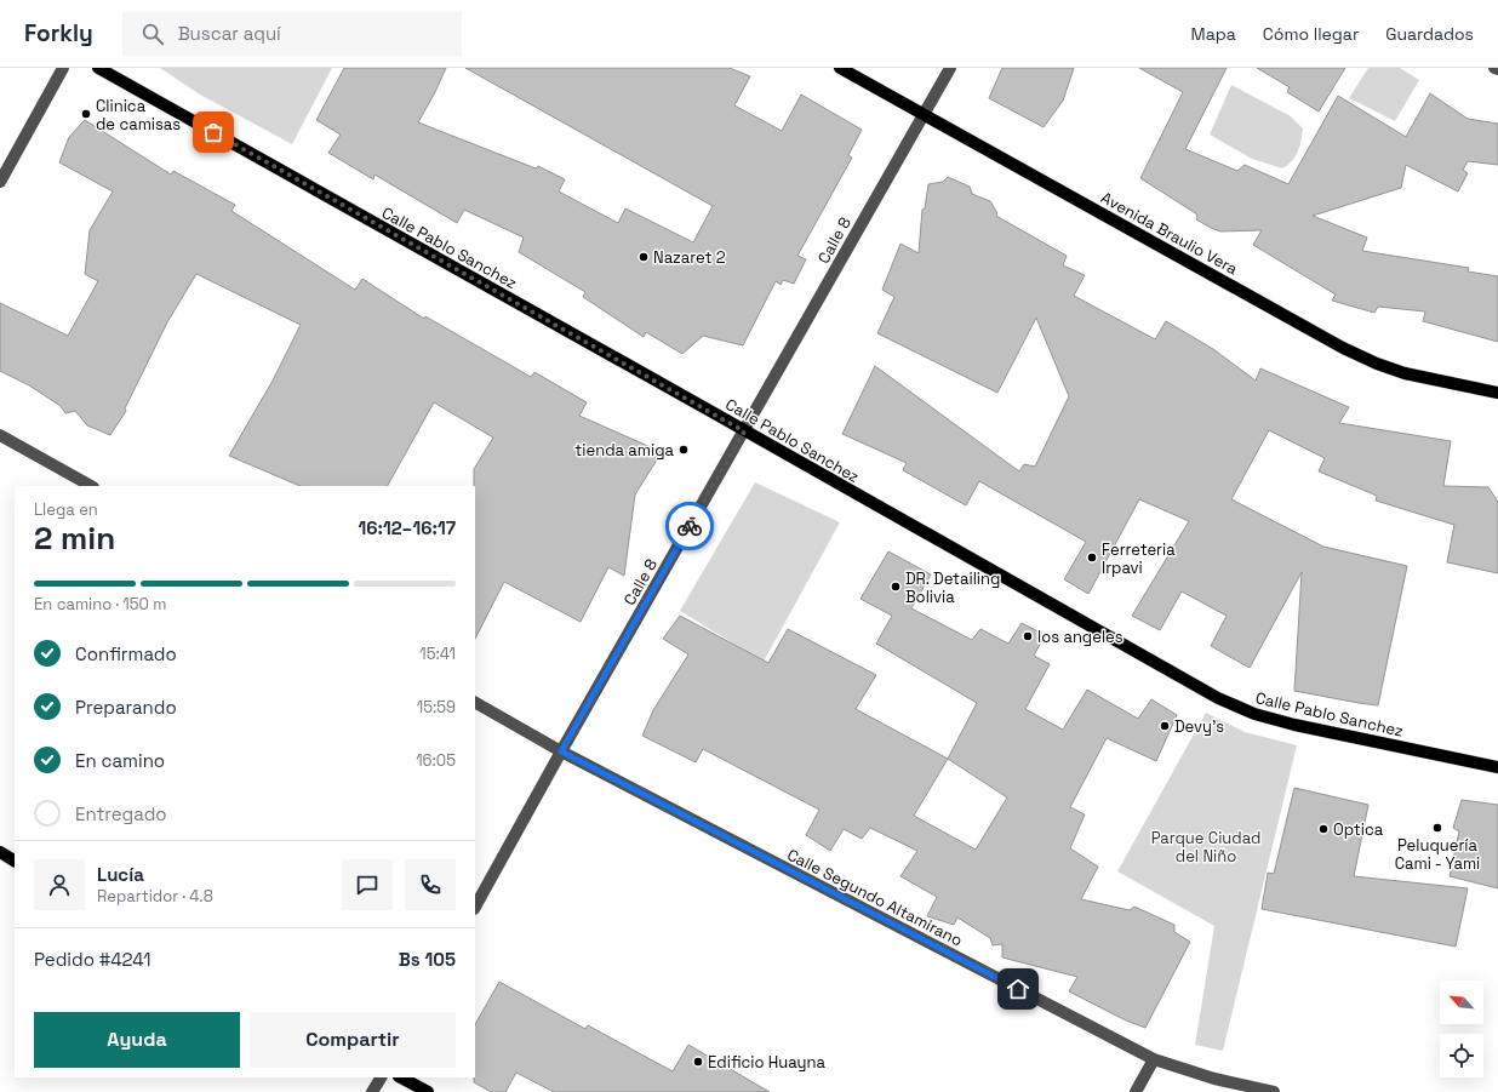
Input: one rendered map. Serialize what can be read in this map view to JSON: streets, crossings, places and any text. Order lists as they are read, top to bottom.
{
  "streets": {
    "main road": ["Avenida Braulio Vera", "Calle Pablo Sanchez"],
    "street": ["Calle 8", "Calle Segundo Altamirano"]
  },
  "crossings": [
    ["Avenida Braulio Vera", "Calle 8"],
    ["Calle 8", "Calle Pablo Sanchez"],
    ["Calle 8", "Calle Segundo Altamirano"]
  ],
  "parks": ["Parque Ciudad del Niño"],
  "places": [
    "Clinica de camisas",
    "Nazaret 2",
    "tienda amiga",
    "Ferreteria Irpavi",
    "DR. Detailing Bolivia",
    "los angeles",
    "Devy's",
    "Peluquería Cami - Yami",
    "Optica",
    "Edificio Huayna"
  ],
  "north": "top left",
  "page": {
    "header": "Forkly",
    "search": "Buscar aquí",
    "nav": ["Mapa", "Cómo llegar", "Guardados"],
    "heading": ["2 min", "Llega en", "16:12–16:17"],
    "panel": [
      "Lucía",
      "Repartidor · 4.8",
      "Pedido #4241",
      "Bs 105"
    ],
    "bar": "En camino · 150 m",
    "list": [
      ["Confirmado", "15:41"],
      ["Preparando", "15:59"],
      ["En camino", "16:05"],
      "Entregado"
    ],
    "buttons": ["Ayuda", "Compartir"]
  }
}
